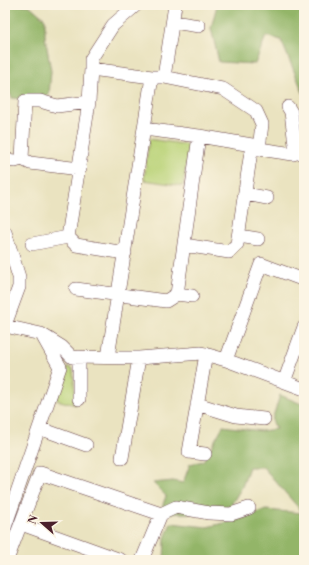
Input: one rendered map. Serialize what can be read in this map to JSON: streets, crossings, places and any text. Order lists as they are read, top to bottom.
{
  "north": "left"
}
